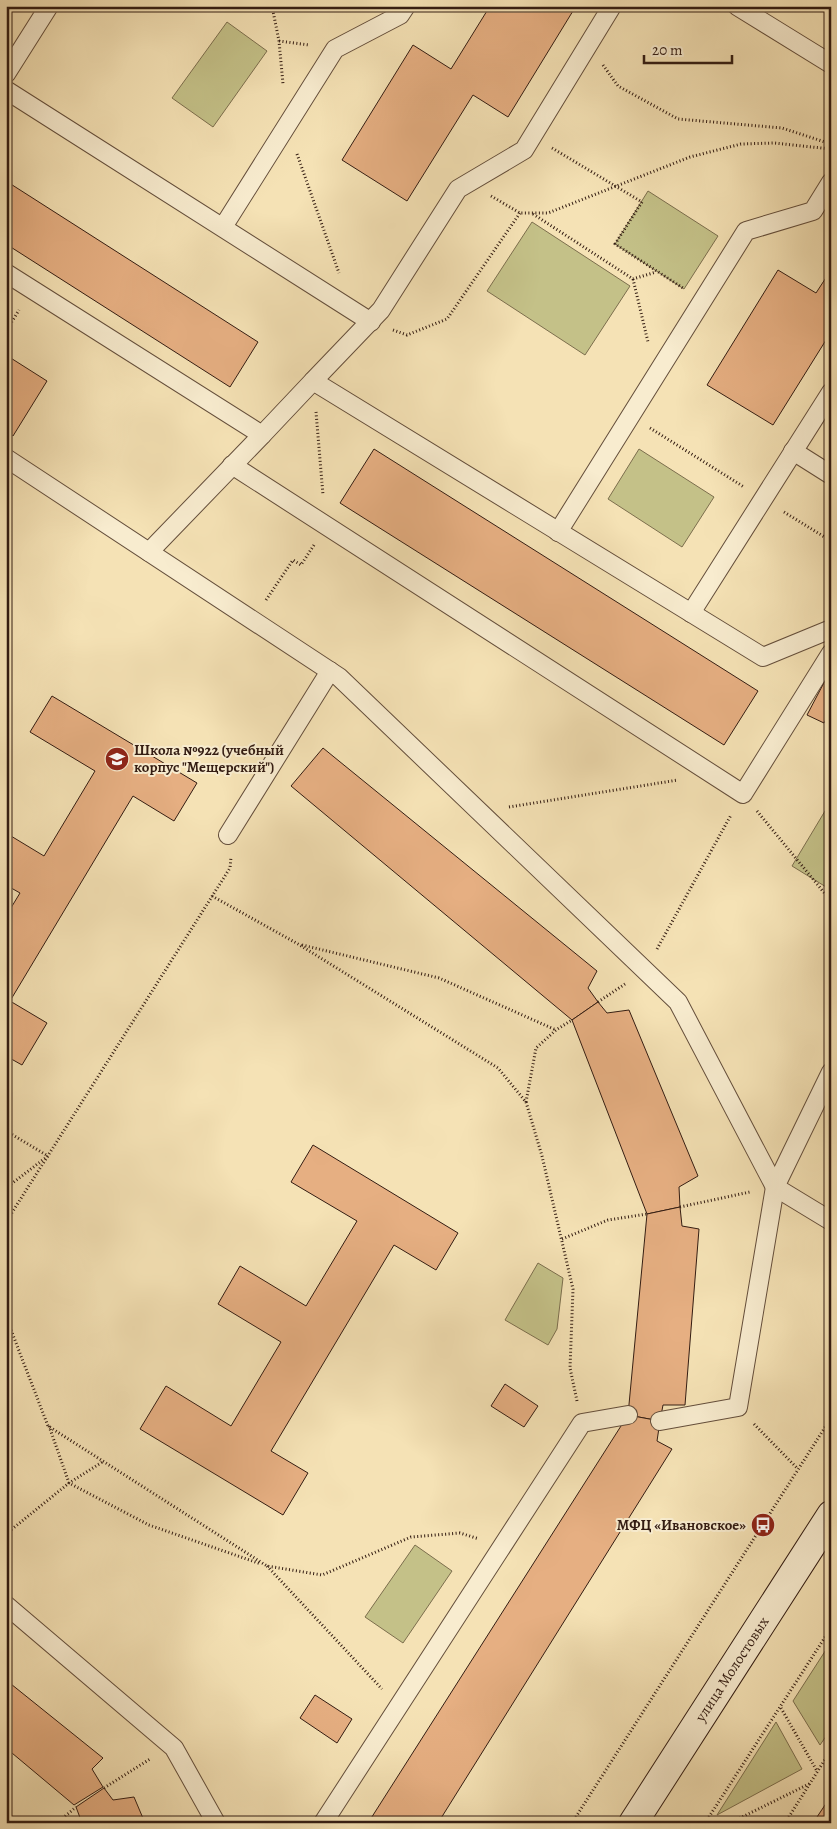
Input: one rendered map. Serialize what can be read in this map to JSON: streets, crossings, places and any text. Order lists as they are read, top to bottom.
{
  "streets": {
    "street": ["улица Молостовых"]
  },
  "places": {
    "school or university": ["Школа №922 (учебный корпус \"Мещерский\")"],
    "bus stop": ["МФЦ «Ивановское»"]
  },
  "scale_bar": "20 m"
}
